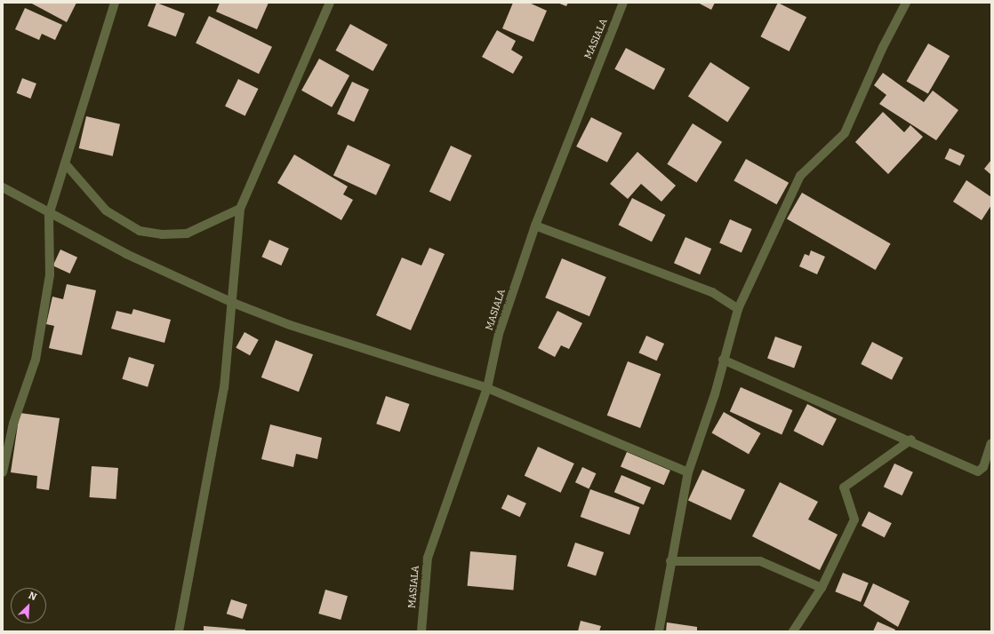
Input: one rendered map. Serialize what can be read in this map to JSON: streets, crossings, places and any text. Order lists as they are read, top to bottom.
{
  "streets": {
    "street": ["MASIALA"]
  },
  "north": "top right"
}
